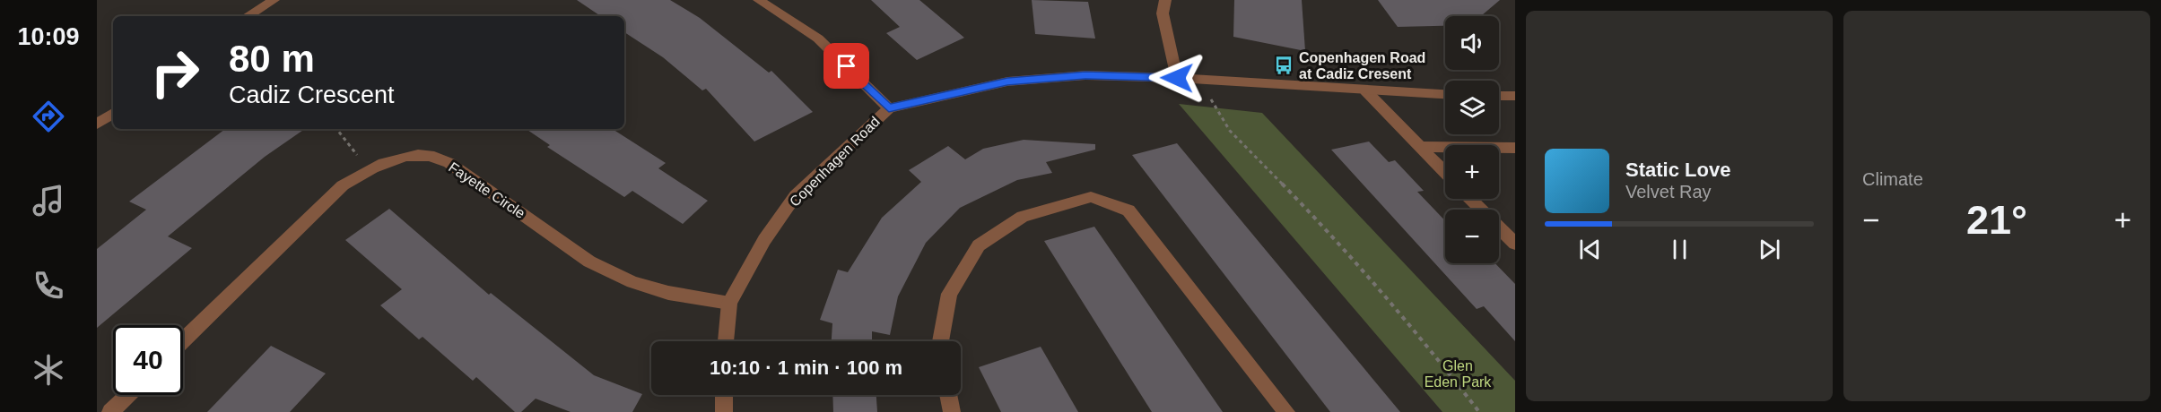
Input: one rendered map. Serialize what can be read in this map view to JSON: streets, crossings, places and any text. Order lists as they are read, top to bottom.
{
  "streets": {
    "street": ["Copenhagen Road", "Fayette Circle"]
  },
  "crossings": [
    ["Copenhagen Road", "Fayette Circle"]
  ],
  "parks": ["Glen Eden Park"],
  "places": {
    "bus stop": ["Copenhagen Road at Cadiz Cresent"]
  },
  "page": {
    "tabs": "10:09",
    "tile": "Climate",
    "map_buttons": ["+", "−"],
    "turn": ["80 m", "Cadiz Crescent"],
    "song": ["Static Love", "Velvet Ray"],
    "heat": ["−", "21°", "+"],
    "limit": "40",
    "trip": "10:10 · 1 min · 100 m"
  }
}
